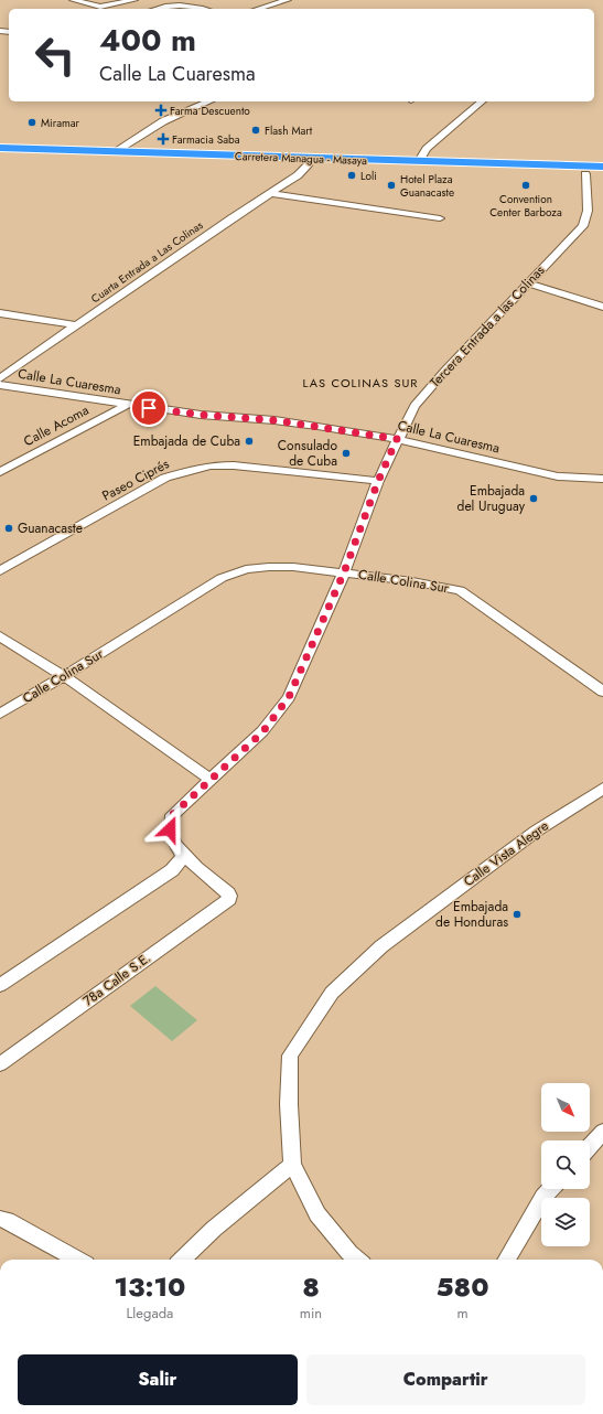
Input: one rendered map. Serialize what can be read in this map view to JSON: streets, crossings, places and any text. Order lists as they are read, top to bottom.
{
  "streets": {
    "highway": ["Carretera Managua - Masaya"],
    "street": [
      "Cuarta Entrada a Las Colinas",
      "Tercera Entrada a las Colinas",
      "Calle La Cuaresma",
      "Calle Acoma",
      "Paseo Ciprés",
      "Calle Colina Sur",
      "Calle Vista Alegre",
      "78a Calle S.E."
    ]
  },
  "crossings": [
    ["Carretera Managua - Masaya", "Cuarta Entrada a Las Colinas"],
    ["Carretera Managua - Masaya", "Tercera Entrada a las Colinas"],
    ["Tercera Entrada a las Colinas", "Calle La Cuaresma"],
    ["Tercera Entrada a las Colinas", "Paseo Ciprés"],
    ["Tercera Entrada a las Colinas", "Calle Colina Sur"],
    ["Tercera Entrada a las Colinas", "78a Calle S.E."],
    ["Calle La Cuaresma", "Calle Acoma"]
  ],
  "districts": ["LAS COLINAS SUR"],
  "places": {
    "health": ["Farma Descuento", "Farmacia Saba"],
    "other": [
      "Miramar",
      "Flash Mart",
      "Loli",
      "Hotel Plaza Guanacaste",
      "Convention Center Barboza",
      "Embajada de Cuba",
      "Consulado de Cuba",
      "Embajada del Uruguay",
      "Guanacaste",
      "Embajada de Honduras"
    ]
  },
  "north": "bottom right",
  "page": {
    "turn": ["400 m", "Calle La Cuaresma"],
    "eta": [
      "13:10",
      "Llegada",
      "8",
      "min",
      "580",
      "m"
    ],
    "buttons": ["Salir", "Compartir"]
  }
}
